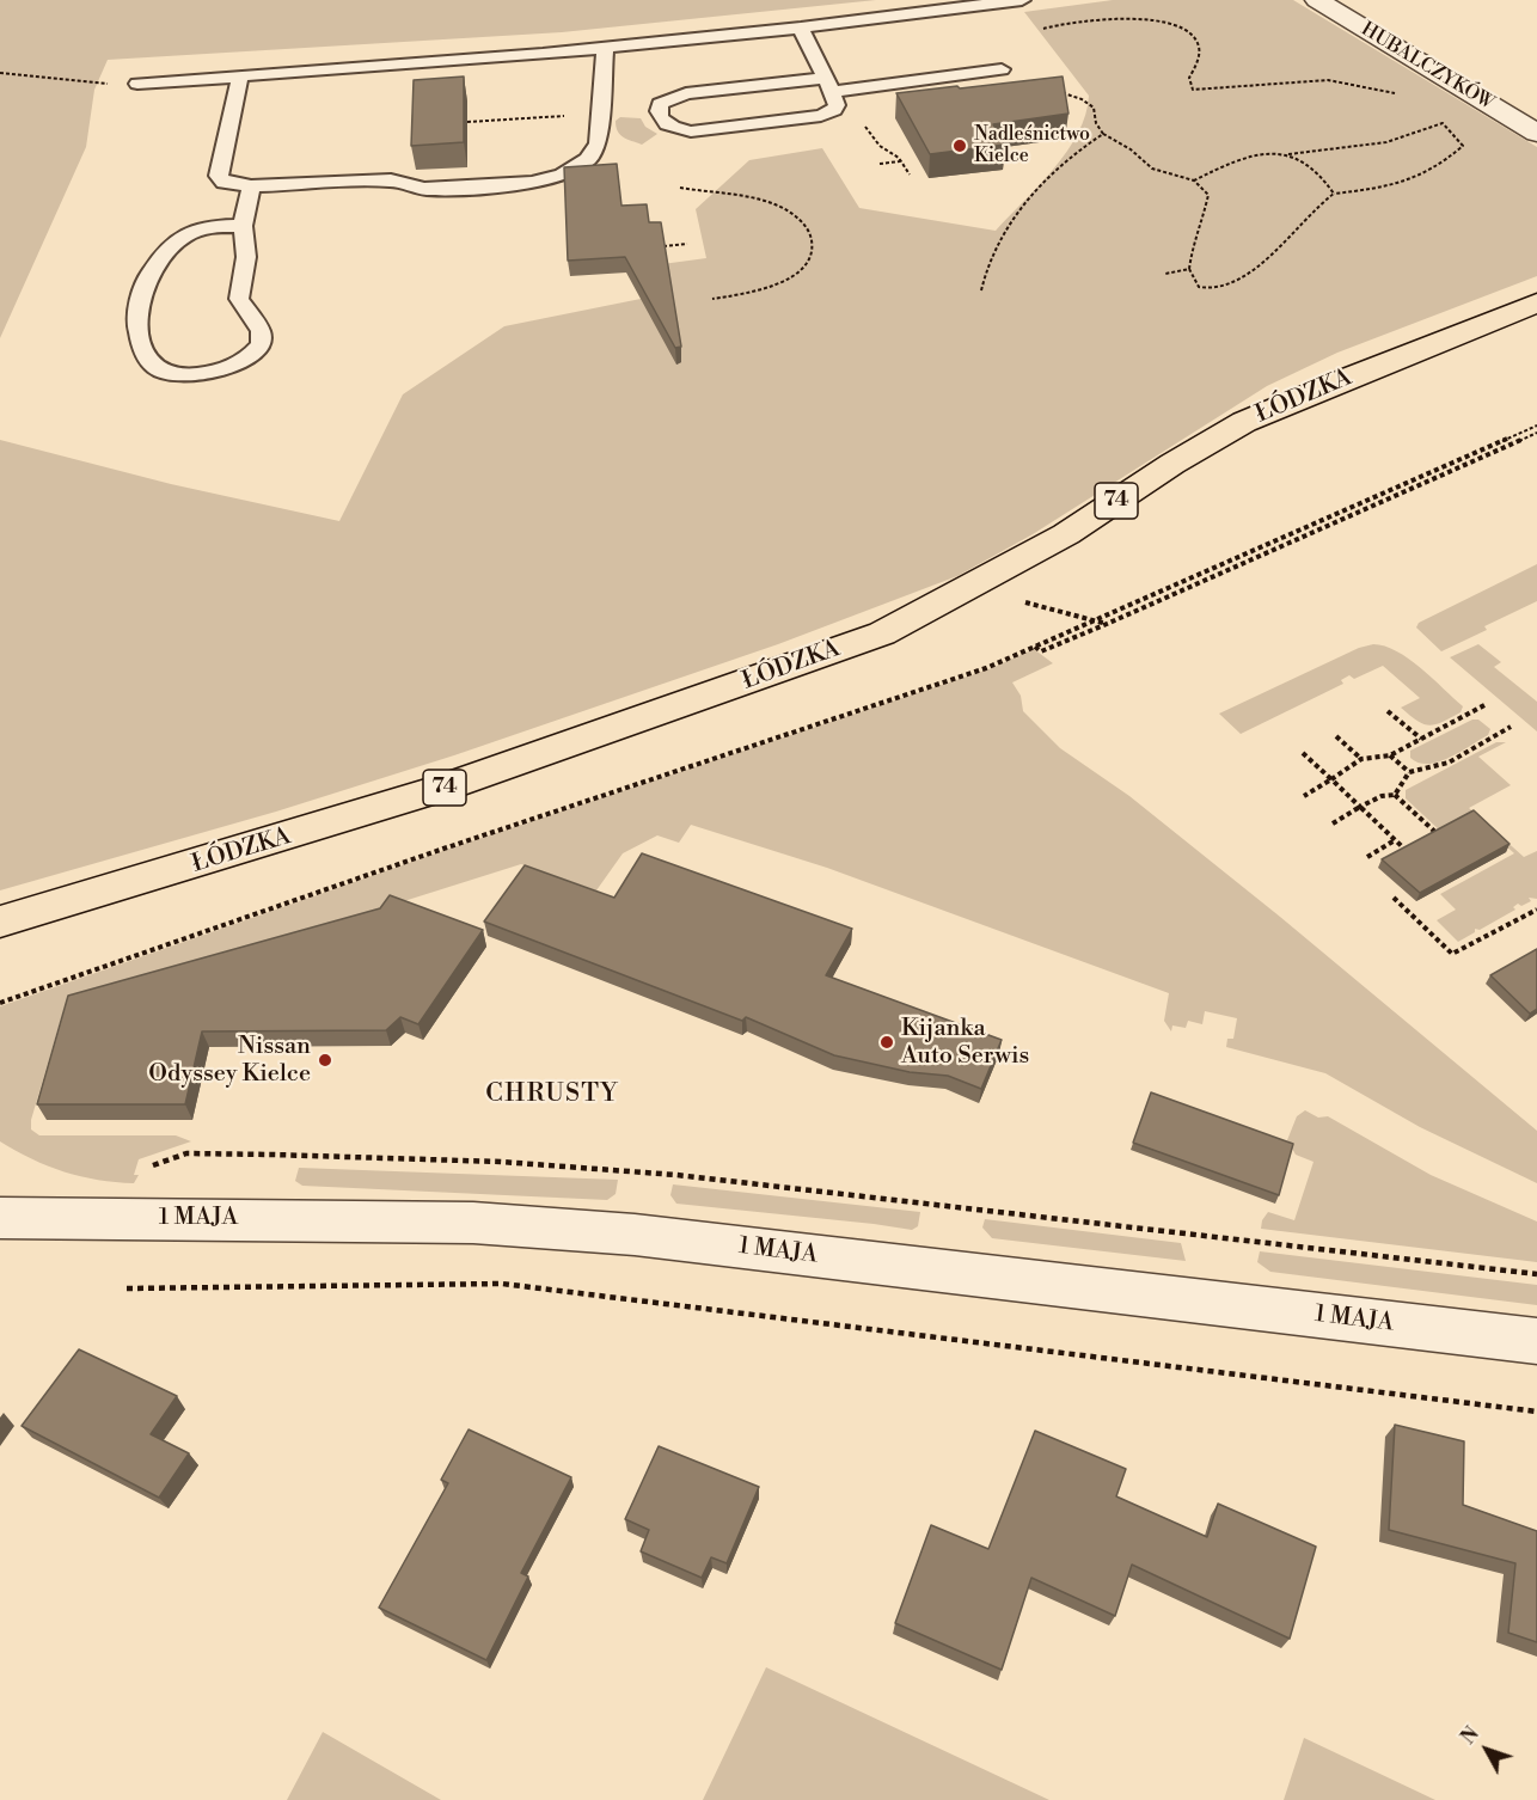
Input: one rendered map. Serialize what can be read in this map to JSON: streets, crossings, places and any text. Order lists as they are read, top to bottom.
{
  "streets": {
    "main road": ["ŁÓDZKA", "74"],
    "street": ["HUBALCZYKÓW", "1 MAJA"]
  },
  "districts": ["CHRUSTY"],
  "places": ["Nadleśnictwo Kielce", "Kijanka Auto Serwis", "Nissan Odyssey Kielce"],
  "north": "top left"
}
